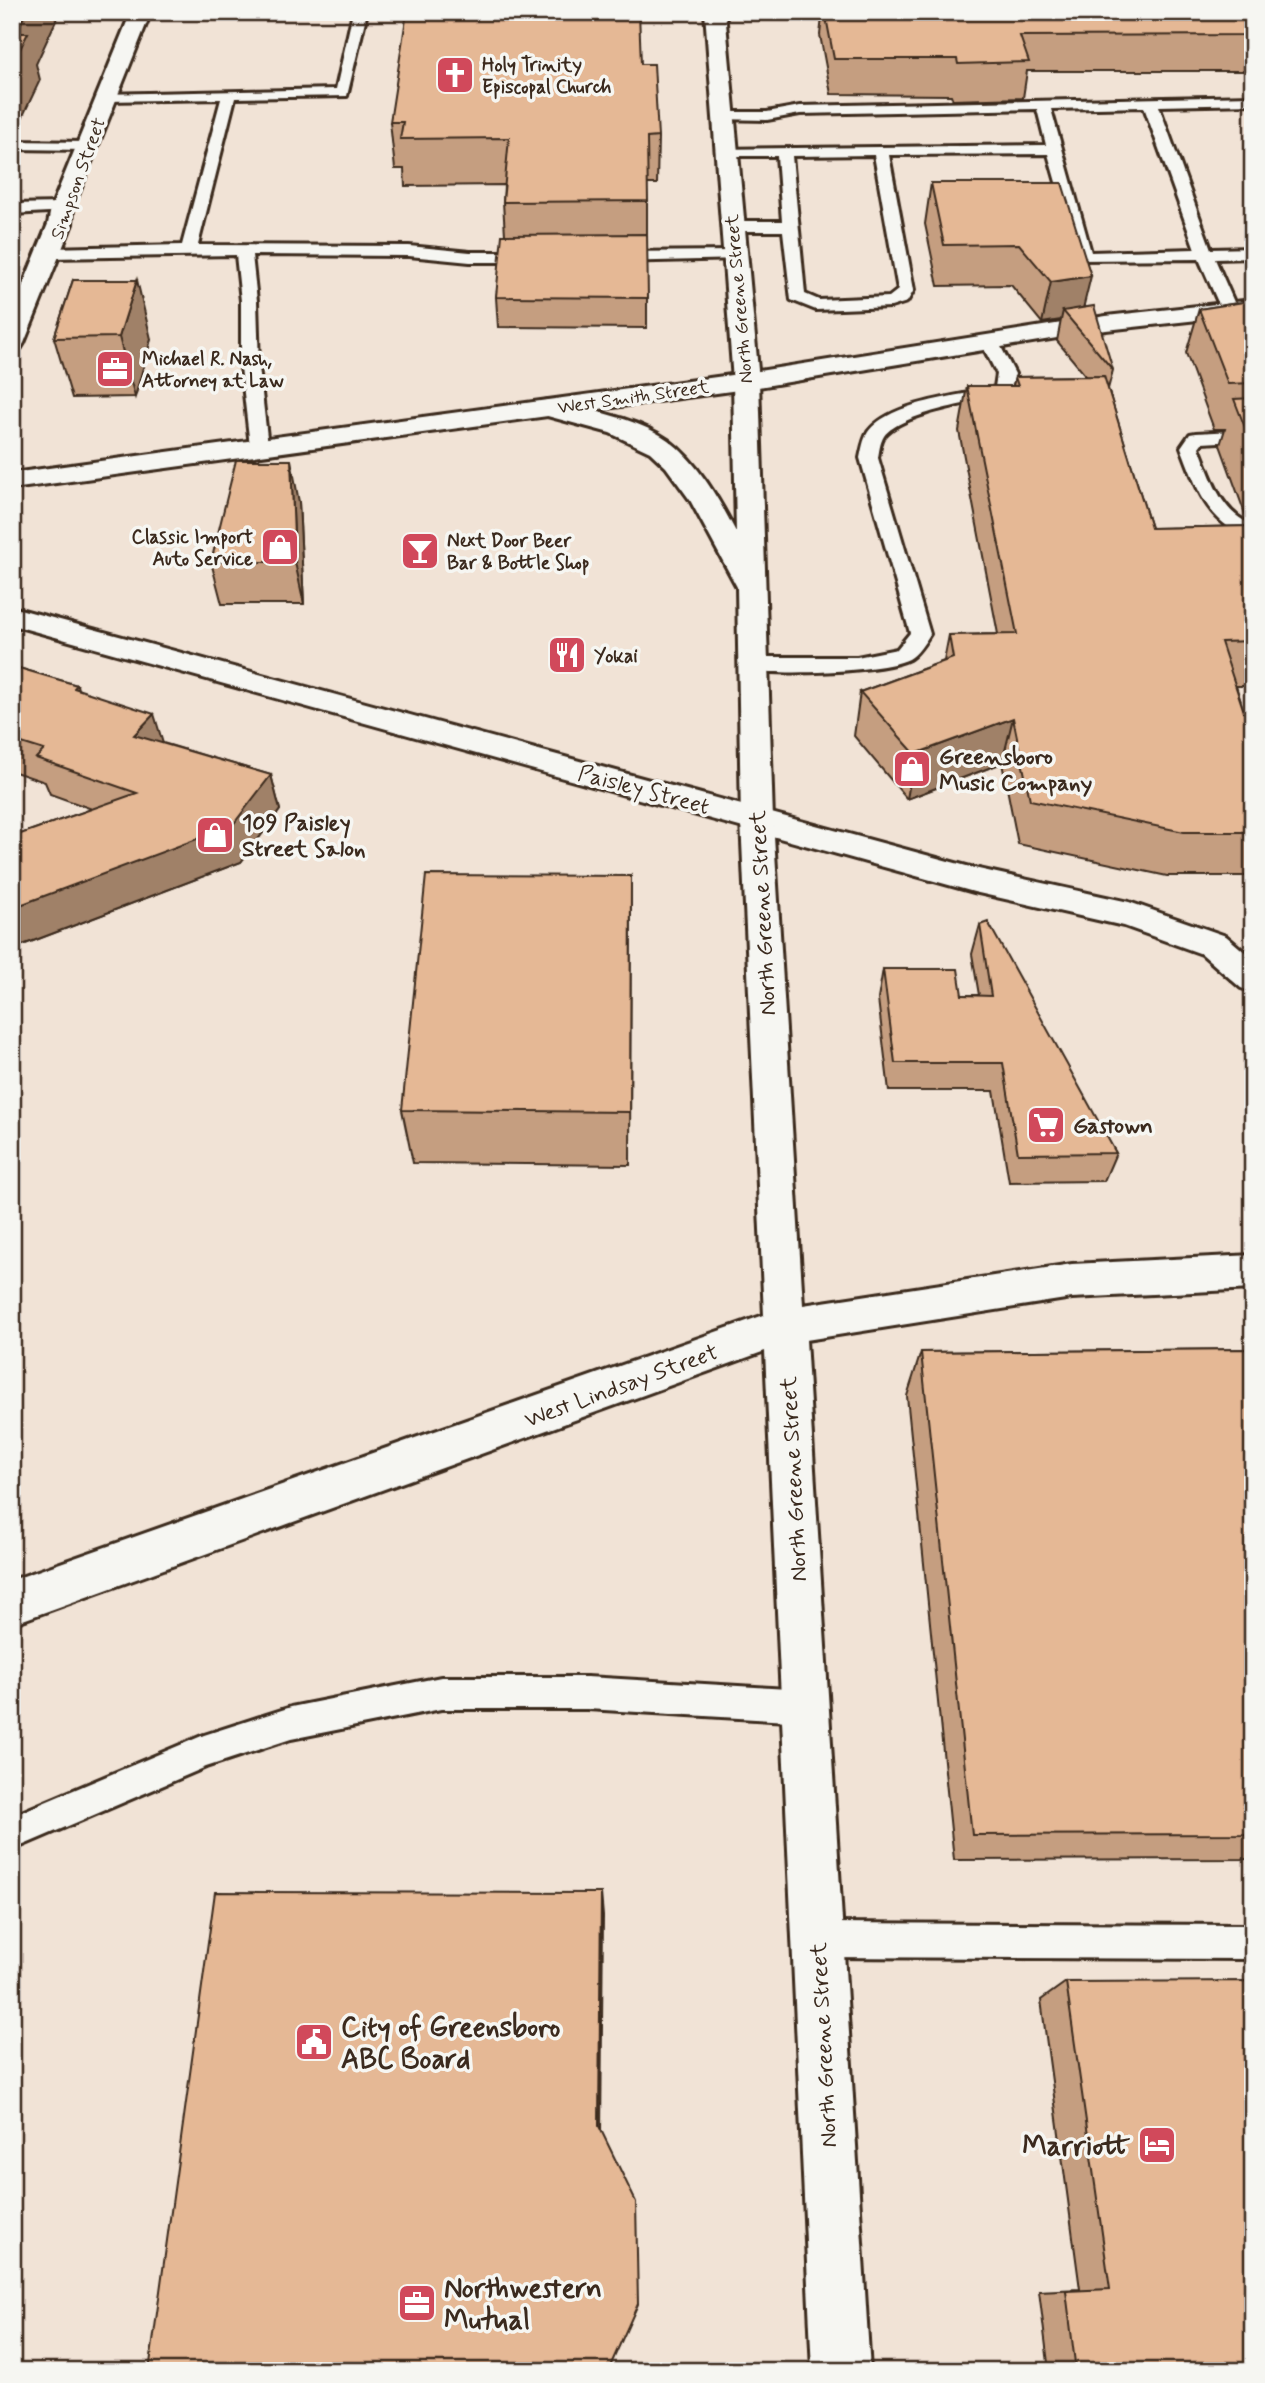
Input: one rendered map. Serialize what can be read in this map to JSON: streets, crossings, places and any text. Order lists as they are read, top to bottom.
{
  "streets": {
    "street": [
      "Simpson Street",
      "North Greene Street",
      "West Smith Street",
      "Paisley Street",
      "West Lindsay Street"
    ]
  },
  "crossings": [
    ["North Greene Street", "West Smith Street"],
    ["North Greene Street", "Paisley Street"],
    ["North Greene Street", "West Lindsay Street"]
  ],
  "places": {
    "church": ["Holy Trinity Episcopal Church"],
    "office": ["Michael R. Nash, Attorney at Law", "Northwestern Mutual"],
    "shop": ["Classic Import Auto Service", "Greensboro Music Company", "109 Paisley Street Salon"],
    "bar": ["Next Door Beer Bar & Bottle Shop"],
    "restaurant": ["Yokai"],
    "supermarket": ["Gastown"],
    "public building": ["City of Greensboro ABC Board"],
    "hotel": ["Marriott"]
  }
}
